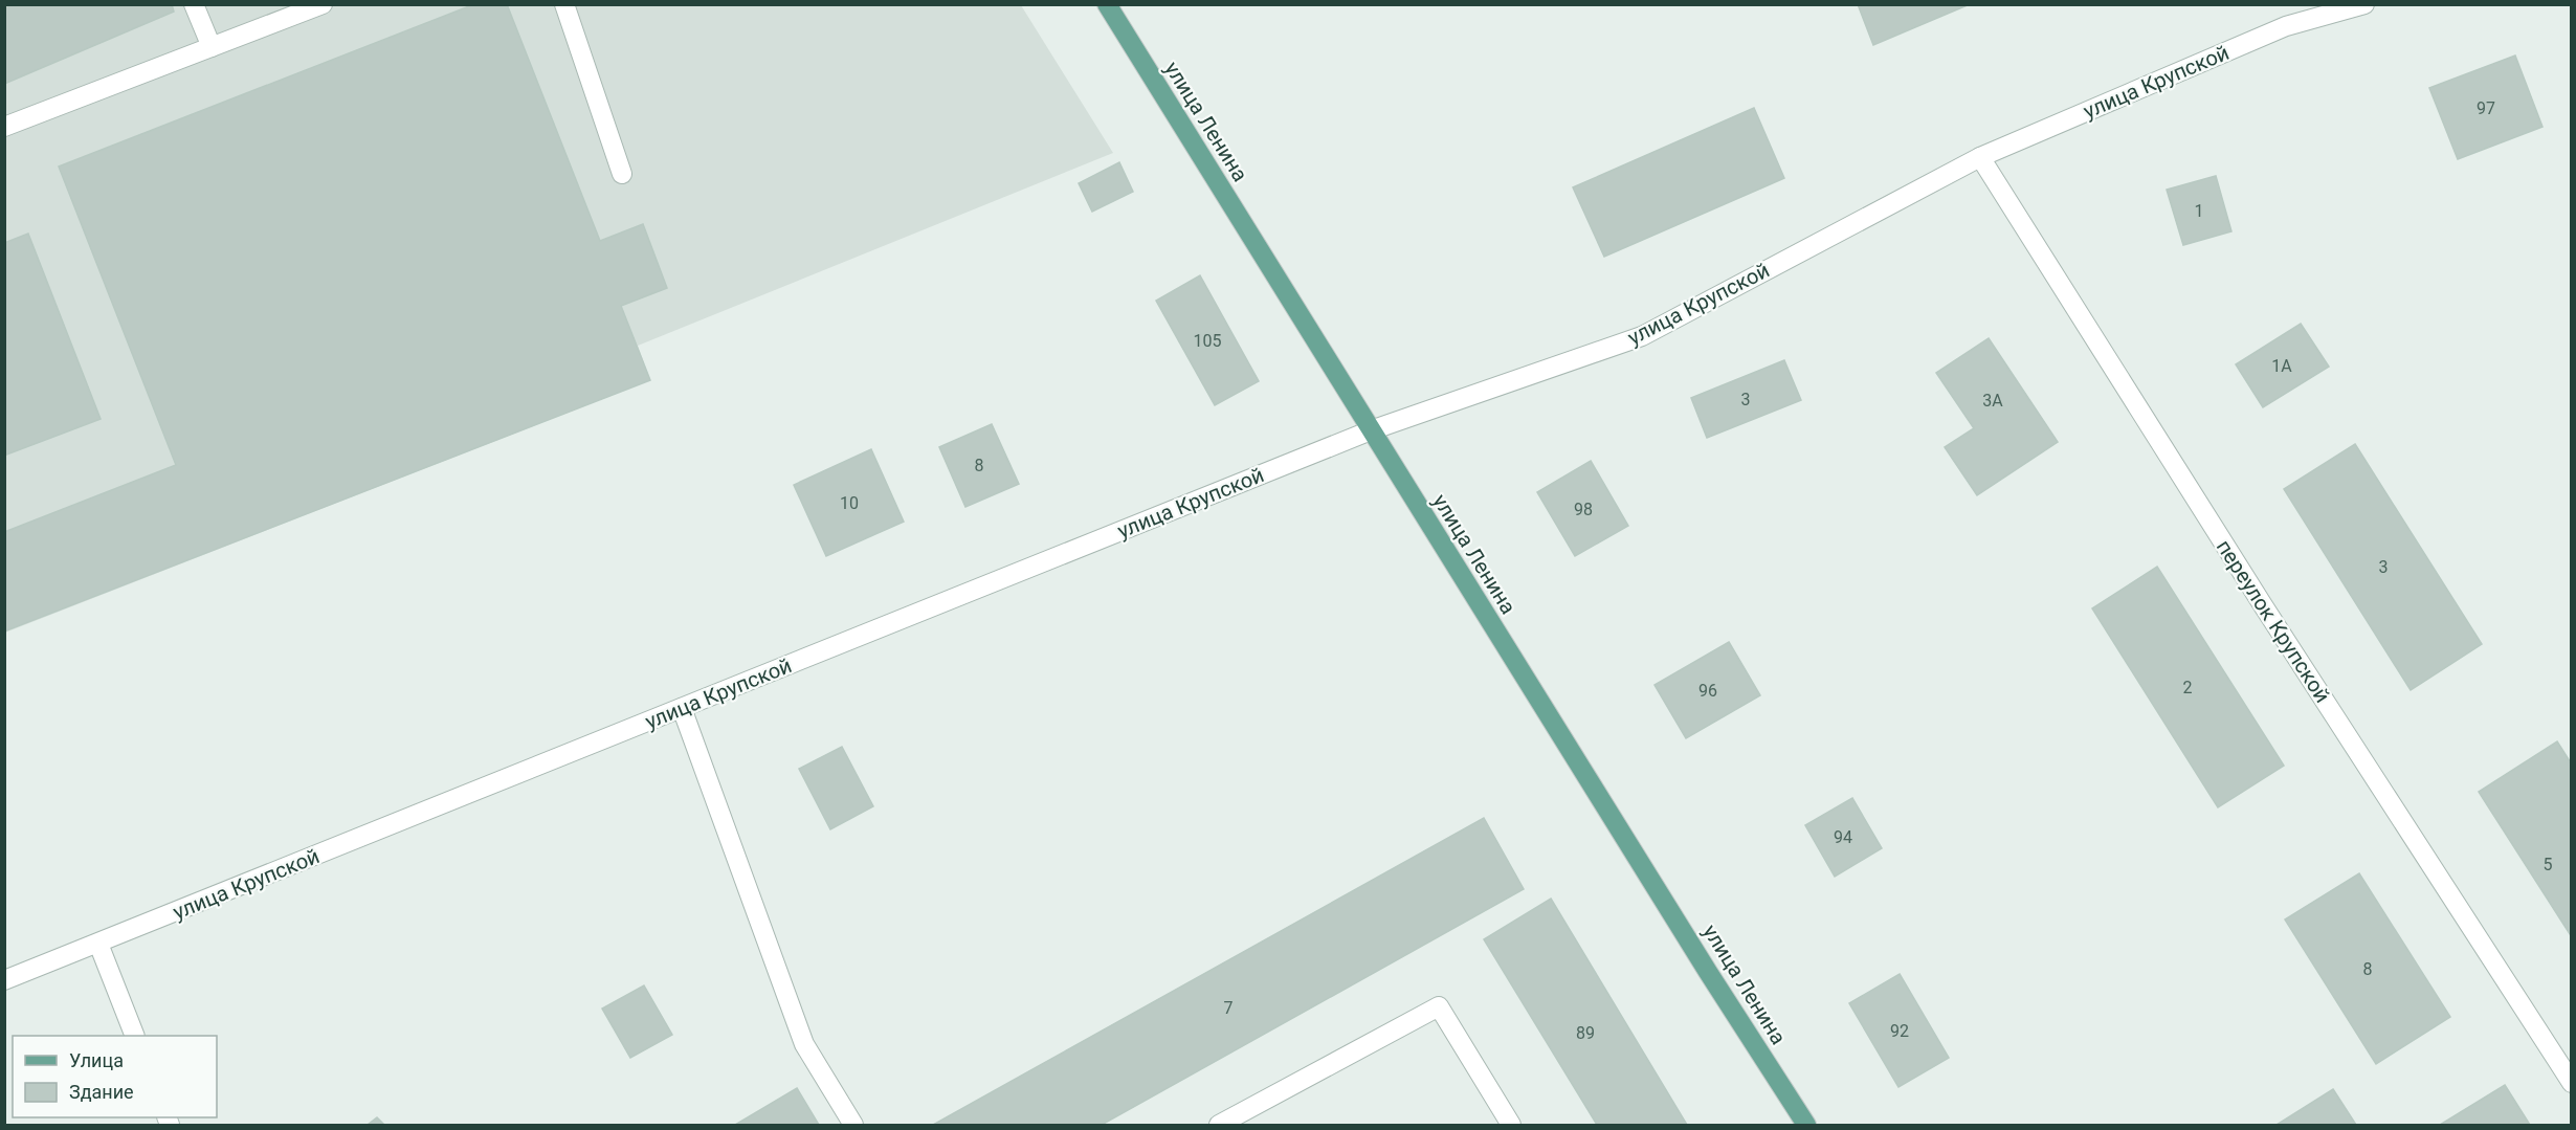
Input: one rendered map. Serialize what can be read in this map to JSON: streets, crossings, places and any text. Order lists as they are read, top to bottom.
{
  "streets": {
    "main road": ["улица Ленина"],
    "street": ["улица Крупской", "переулок Крупской"]
  },
  "crossings": [
    ["улица Крупской", "улица Ленина"],
    ["улица Крупской", "переулок Крупской"]
  ],
  "house_numbers": [
    "97",
    "1",
    "105",
    "1А",
    "3",
    "3А",
    "8",
    "10",
    "98",
    "3",
    "2",
    "96",
    "94",
    "5",
    "8",
    "7",
    "92",
    "89"
  ],
  "legend": ["Улица", "Здание"]
}
